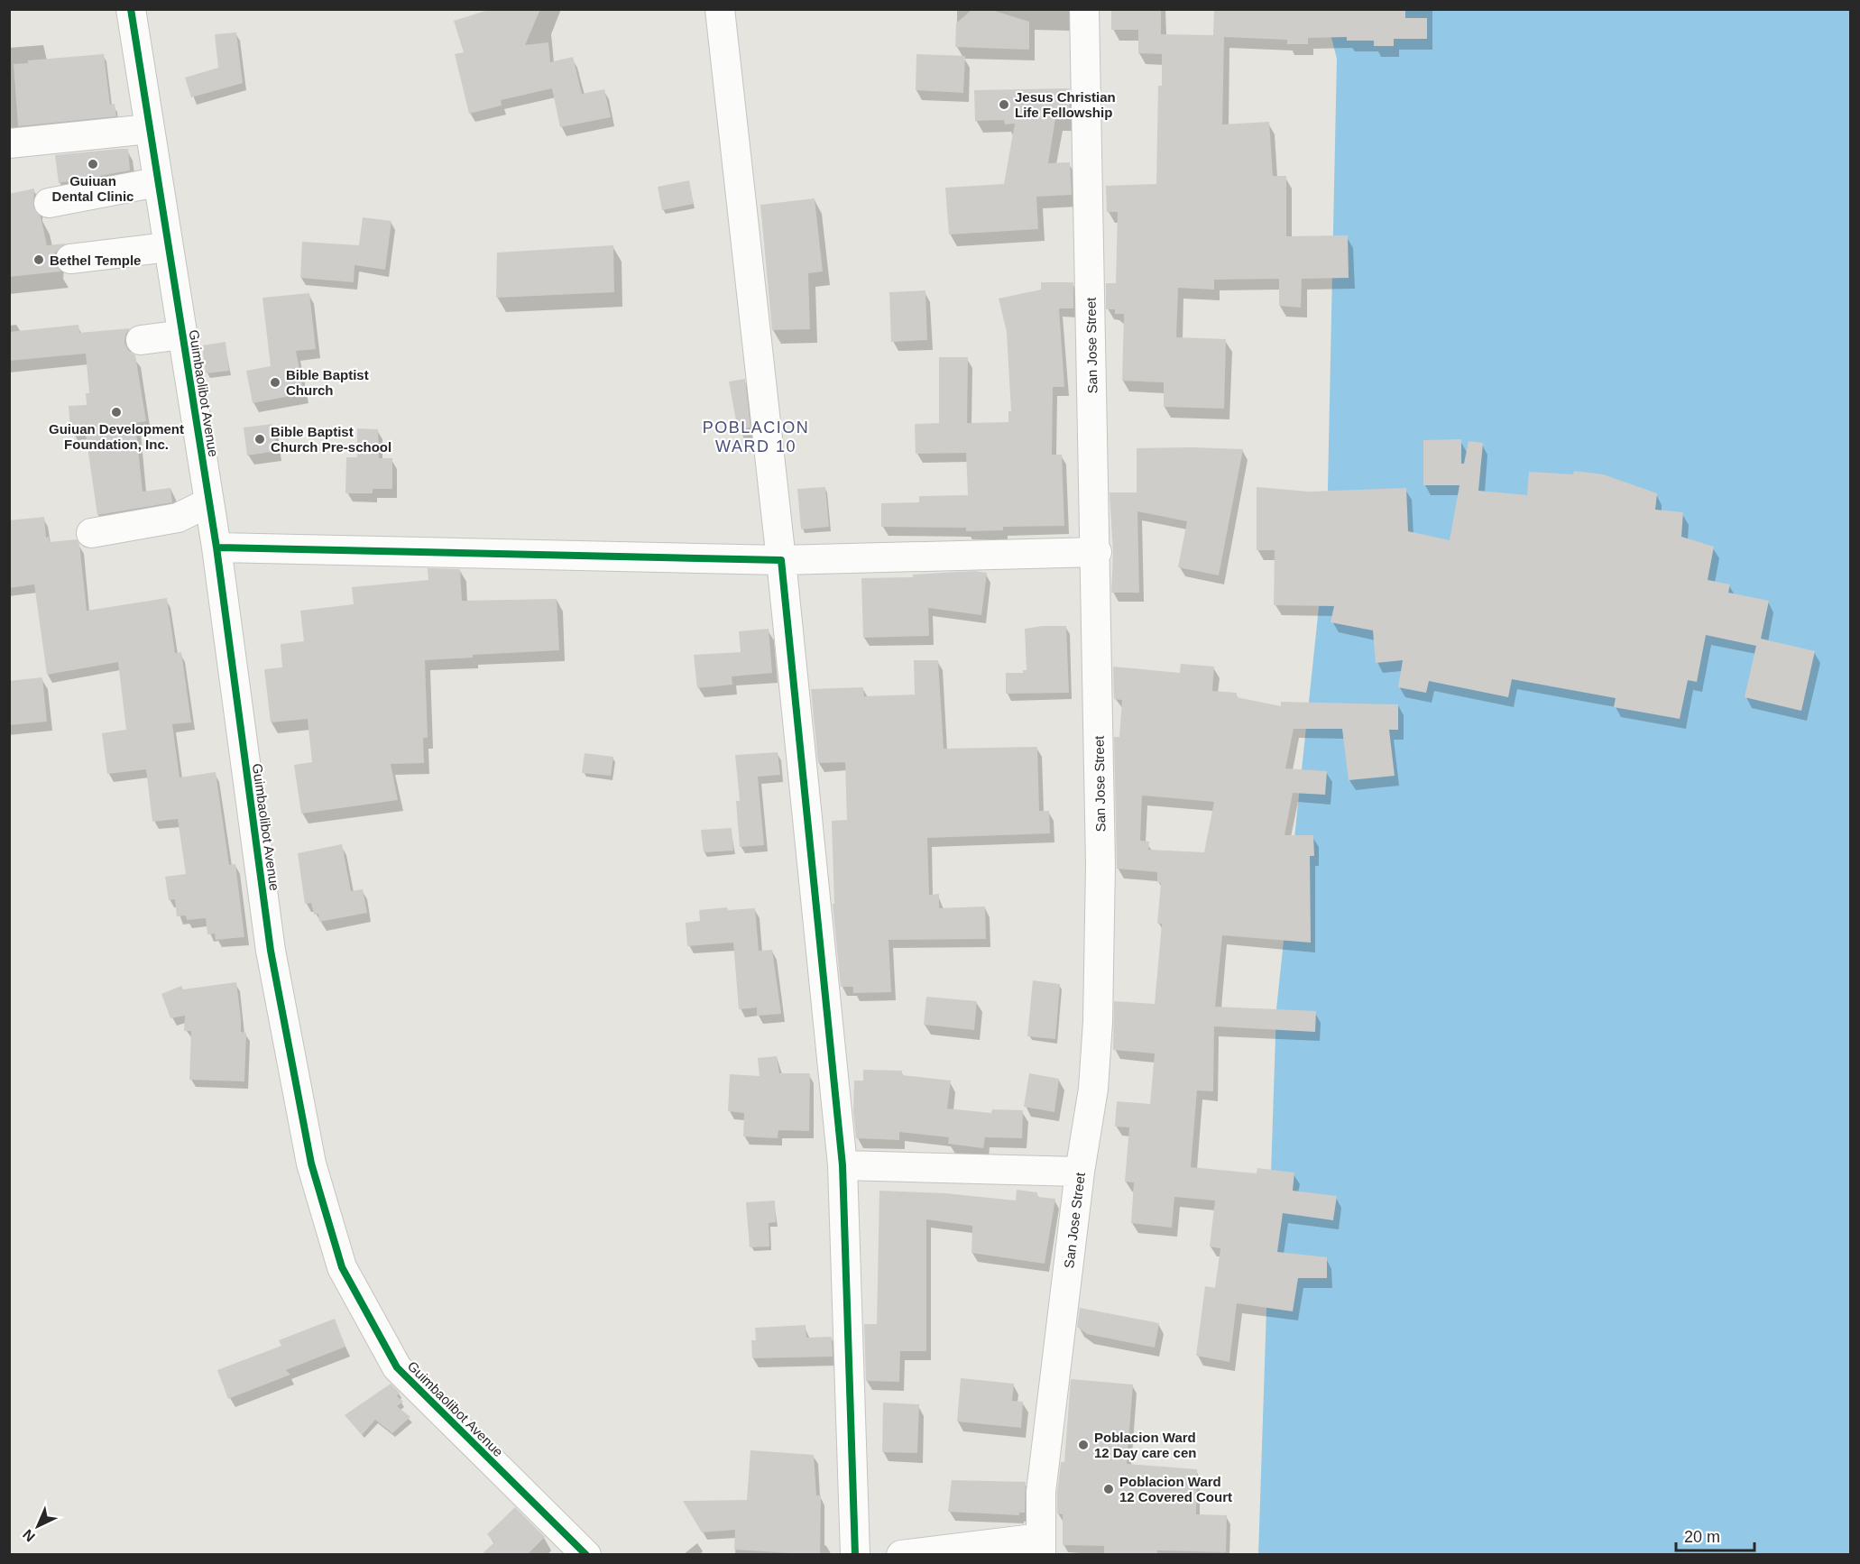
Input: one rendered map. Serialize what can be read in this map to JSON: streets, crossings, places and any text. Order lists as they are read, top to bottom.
{
  "streets": {
    "street": ["San Jose Street", "Guimbaolibot Avenue"]
  },
  "districts": ["POBLACION WARD 10"],
  "places": [
    "Jesus Christian Life Fellowship",
    "Guiuan Dental Clinic",
    "Bethel Temple",
    "Bible Baptist Church",
    "Guiuan Development Foundation, Inc.",
    "Bible Baptist Church Pre-school",
    "Poblacion Ward 12 Day care cen",
    "Poblacion Ward 12 Covered Court"
  ],
  "scale_bar": "20 m",
  "north": "bottom left"
}
